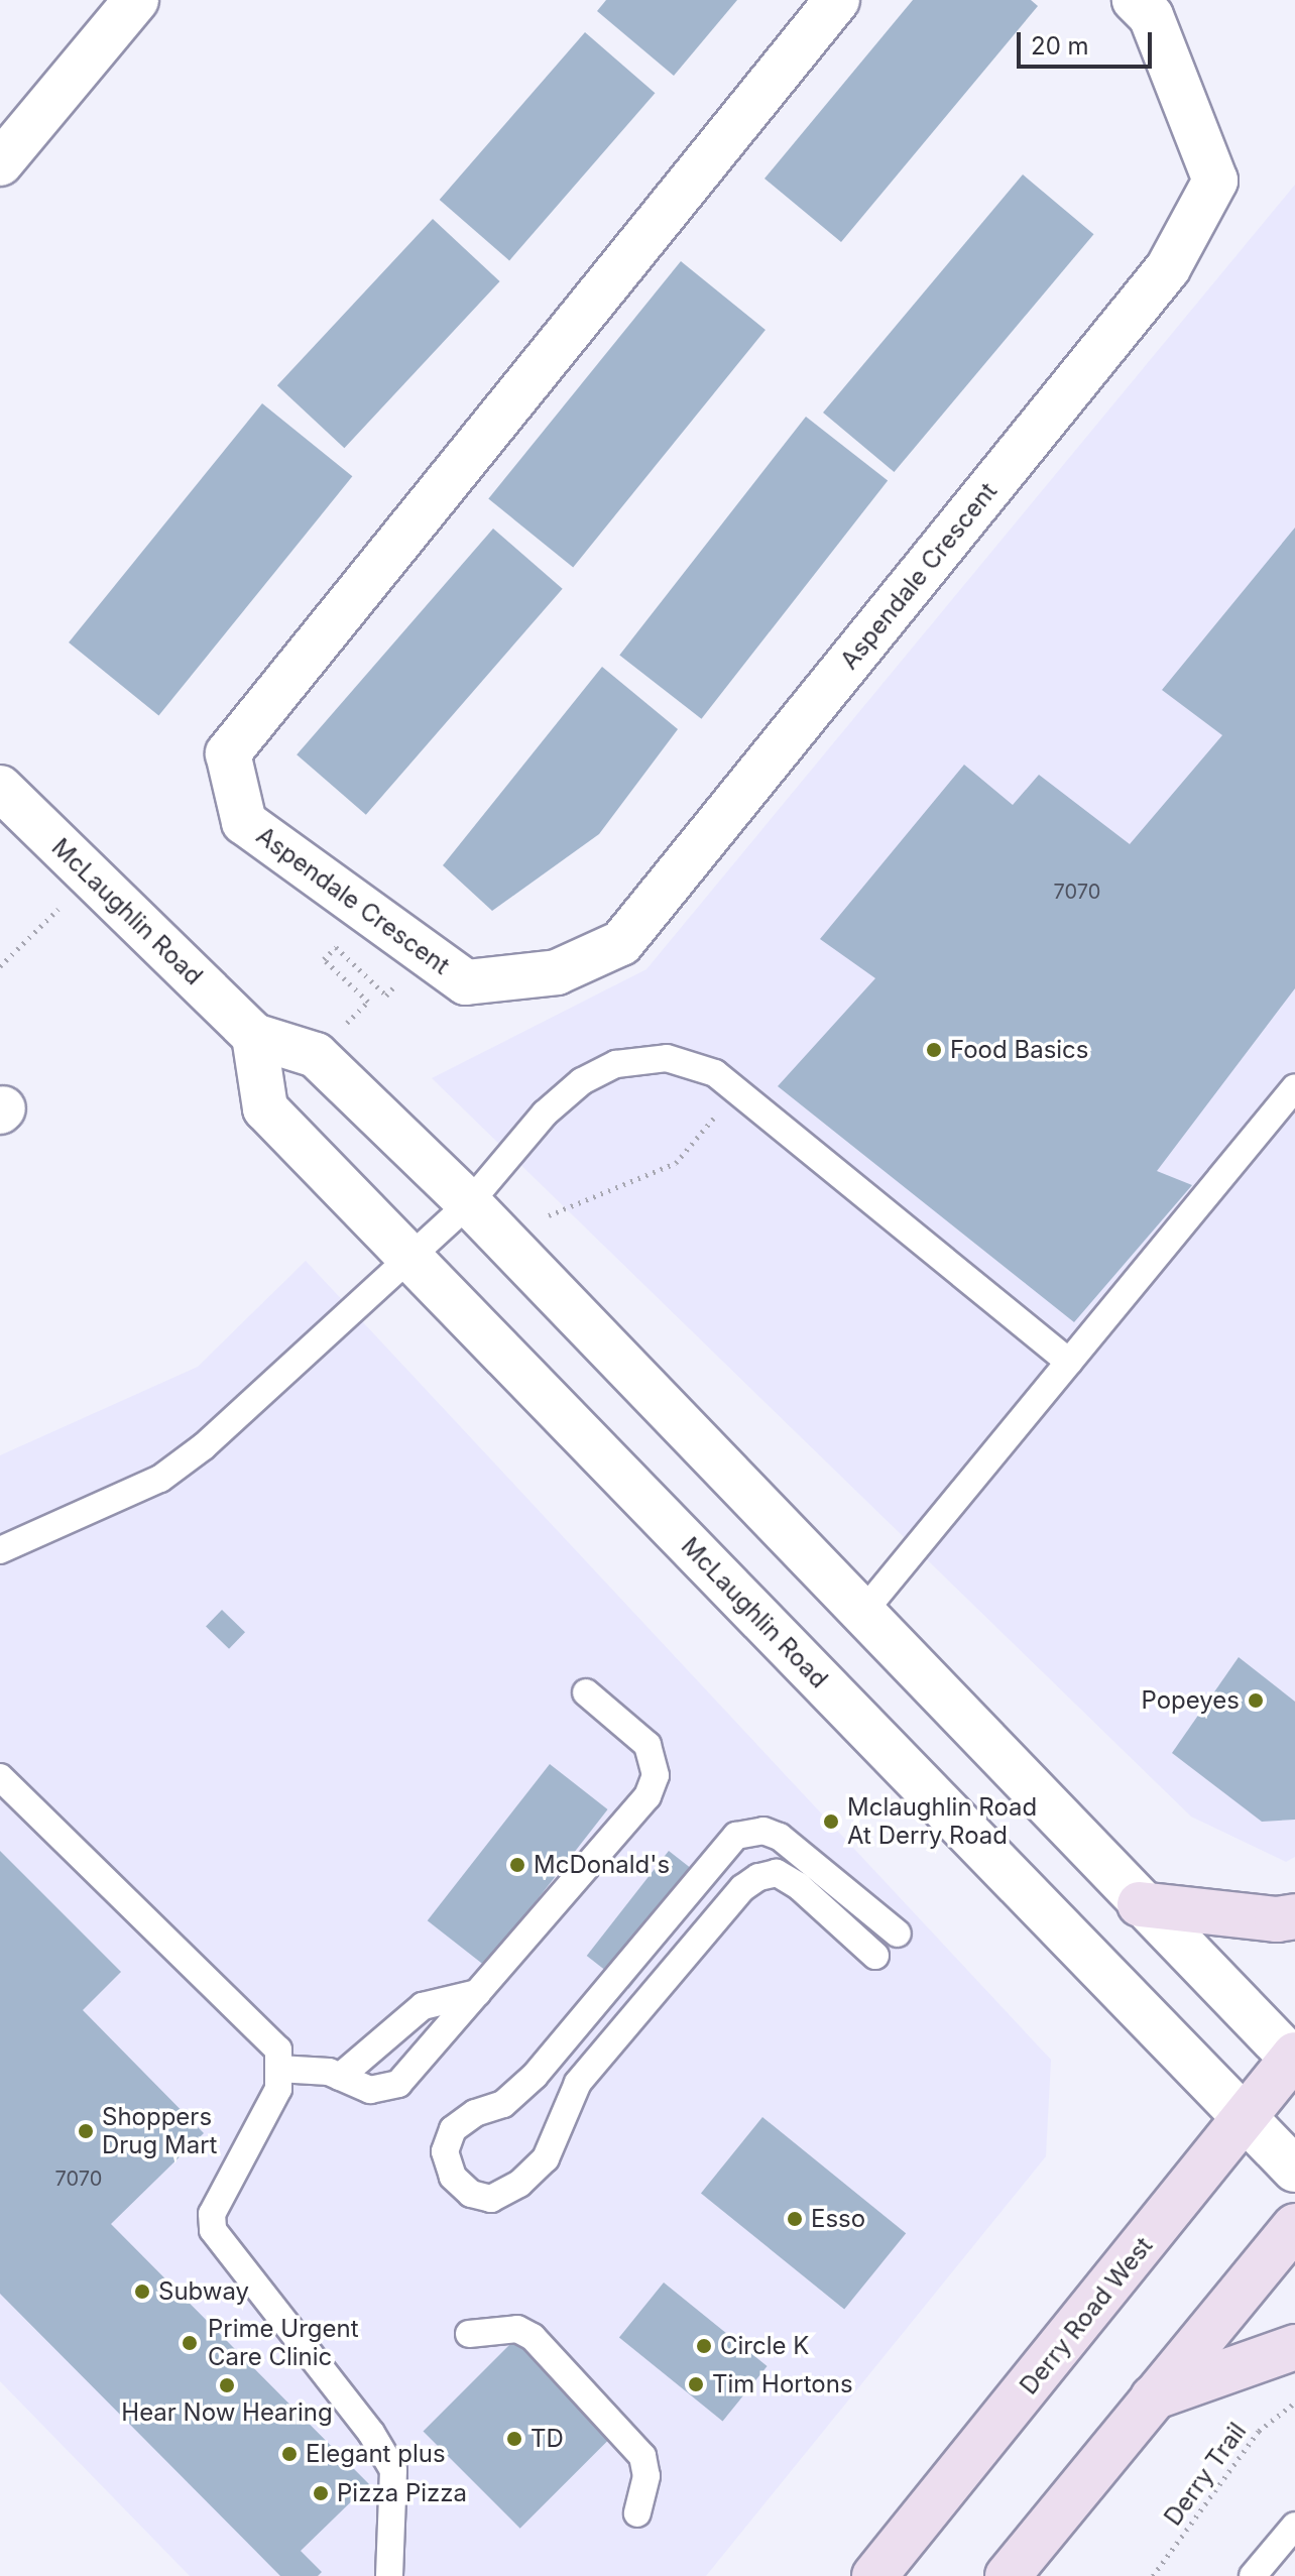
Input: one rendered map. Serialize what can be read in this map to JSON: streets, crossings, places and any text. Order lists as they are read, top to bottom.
{
  "streets": {
    "main road": ["Derry Road West"],
    "street": ["Aspendale Crescent", "McLaughlin Road"],
    "path": ["Derry Trail"]
  },
  "crossings": [
    ["McLaughlin Road", "Derry Road West"]
  ],
  "places": [
    "Food Basics",
    "Popeyes",
    "Mclaughlin Road At Derry Road",
    "McDonald's",
    "Shoppers Drug Mart",
    "Esso",
    "Subway",
    "Prime Urgent Care Clinic",
    "Circle K",
    "Tim Hortons",
    "Hear Now Hearing",
    "TD",
    "Elegant plus",
    "Pizza Pizza"
  ],
  "house_numbers": ["7070", "7070"],
  "scale_bar": "20 m"
}
